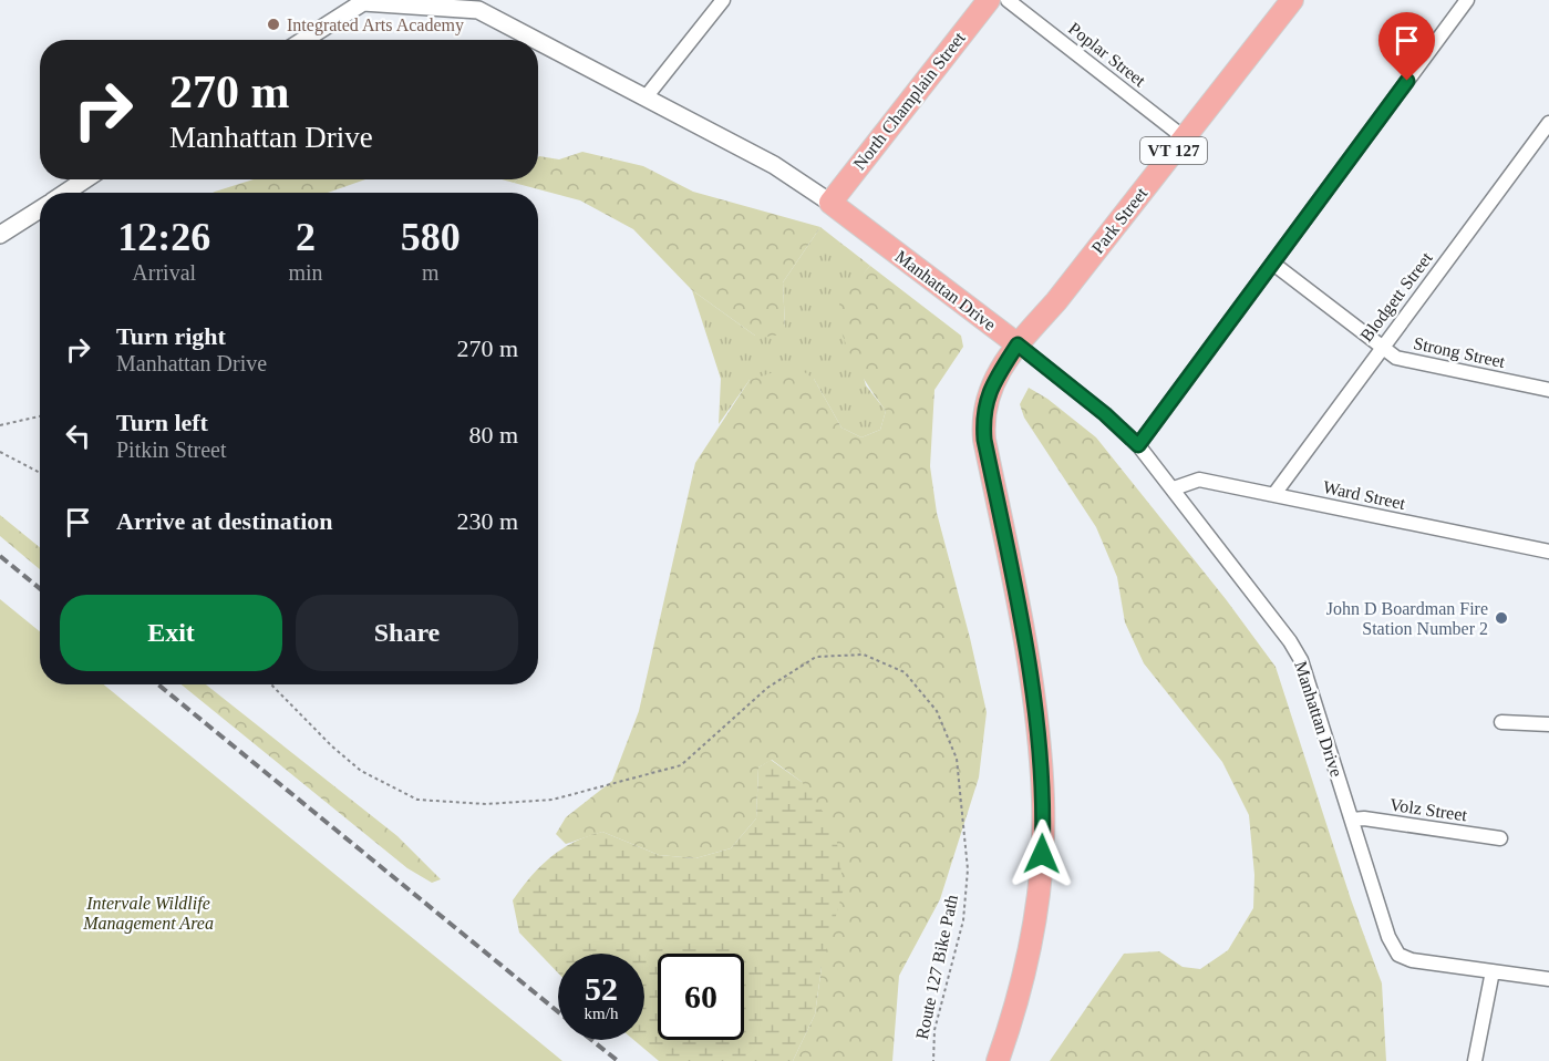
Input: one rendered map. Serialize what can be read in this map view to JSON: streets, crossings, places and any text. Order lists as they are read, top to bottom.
{
  "streets": {
    "main road": [
      "North Champlain Street",
      "VT 127",
      "Park Street",
      "Manhattan Drive"
    ],
    "street": [
      "Poplar Street",
      "Blodgett Street",
      "Strong Street",
      "Ward Street",
      "Volz Street"
    ],
    "path": ["Route 127 Bike Path"]
  },
  "crossings": [
    ["Poplar Street", "Park Street"],
    ["North Champlain Street", "Manhattan Drive"],
    ["VT 127", "Park Street"],
    ["VT 127", "Manhattan Drive"],
    ["Park Street", "Manhattan Drive"],
    ["Manhattan Drive", "Ward Street"],
    ["Manhattan Drive", "Volz Street"],
    ["Blodgett Street", "Strong Street"],
    ["Blodgett Street", "Ward Street"]
  ],
  "parks": ["Intervale Wildlife Management Area"],
  "places": ["Integrated Arts Academy", "John D Boardman Fire Station Number 2"],
  "page": {
    "turn": ["270 m", "Manhattan Drive"],
    "eta": [
      "12:26",
      "Arrival",
      "2",
      "min",
      "580",
      "m"
    ],
    "list": [
      {
        "name": "Turn right",
        "note": "Manhattan Drive",
        "value": "270 m"
      },
      {
        "name": "Turn left",
        "note": "Pitkin Street",
        "value": "80 m"
      },
      {
        "name": "Arrive at destination",
        "value": "230 m"
      }
    ],
    "buttons": ["Exit", "Share"],
    "speed": "52 km/h",
    "limit": "60"
  }
}
